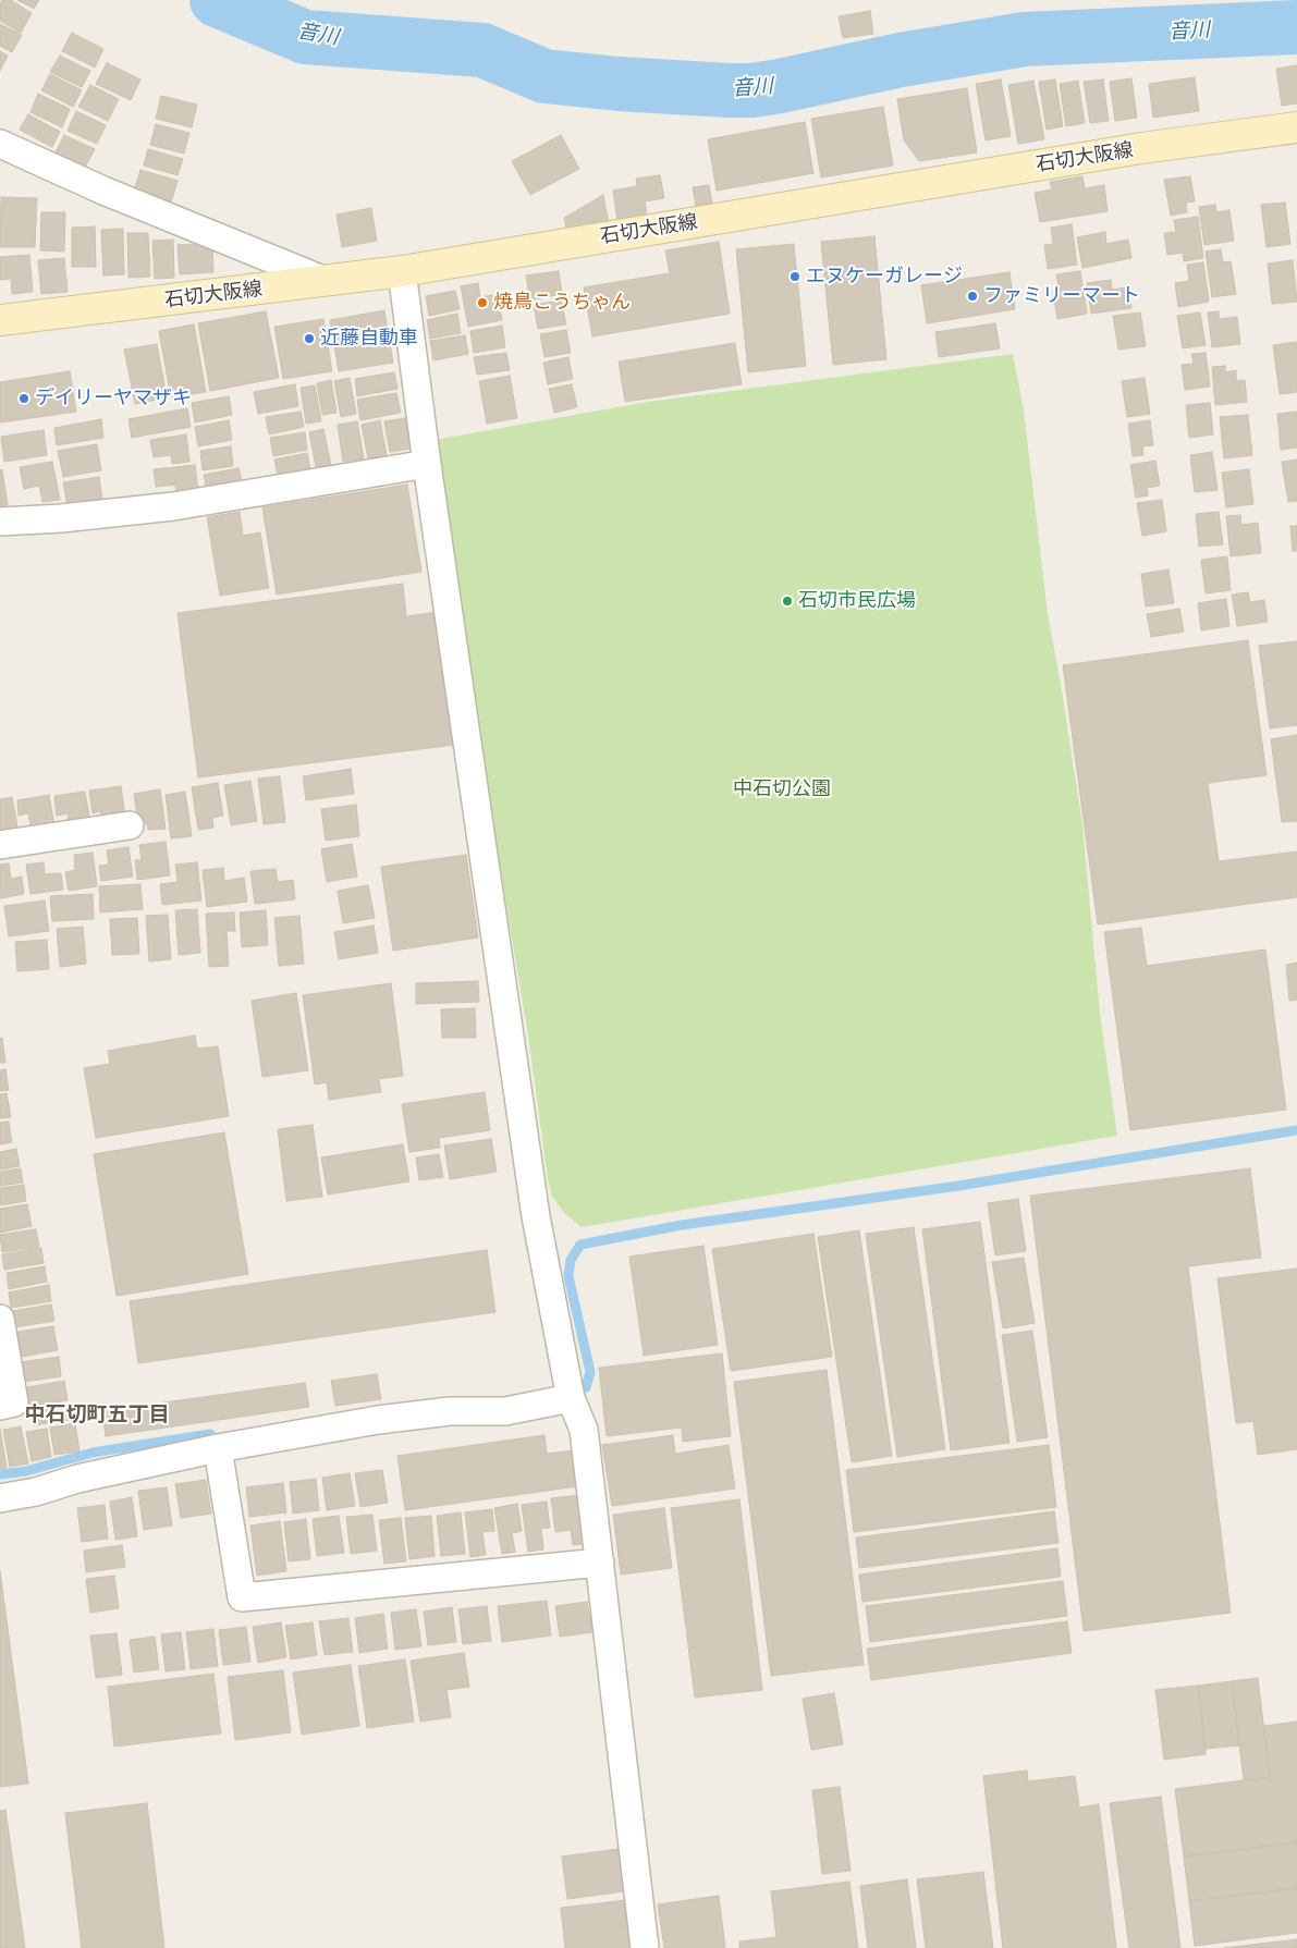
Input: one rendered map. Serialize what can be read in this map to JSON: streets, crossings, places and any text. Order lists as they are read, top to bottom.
{
  "streets": {
    "main road": ["石切大阪線"]
  },
  "districts": ["中石切町五丁目"],
  "water": ["音川"],
  "parks": ["中石切公園"],
  "places": [
    "エヌケーガレージ",
    "ファミリーマート",
    "焼鳥こうちゃん",
    "近藤自動車",
    "デイリーヤマザキ",
    "石切市民広場"
  ]
}
